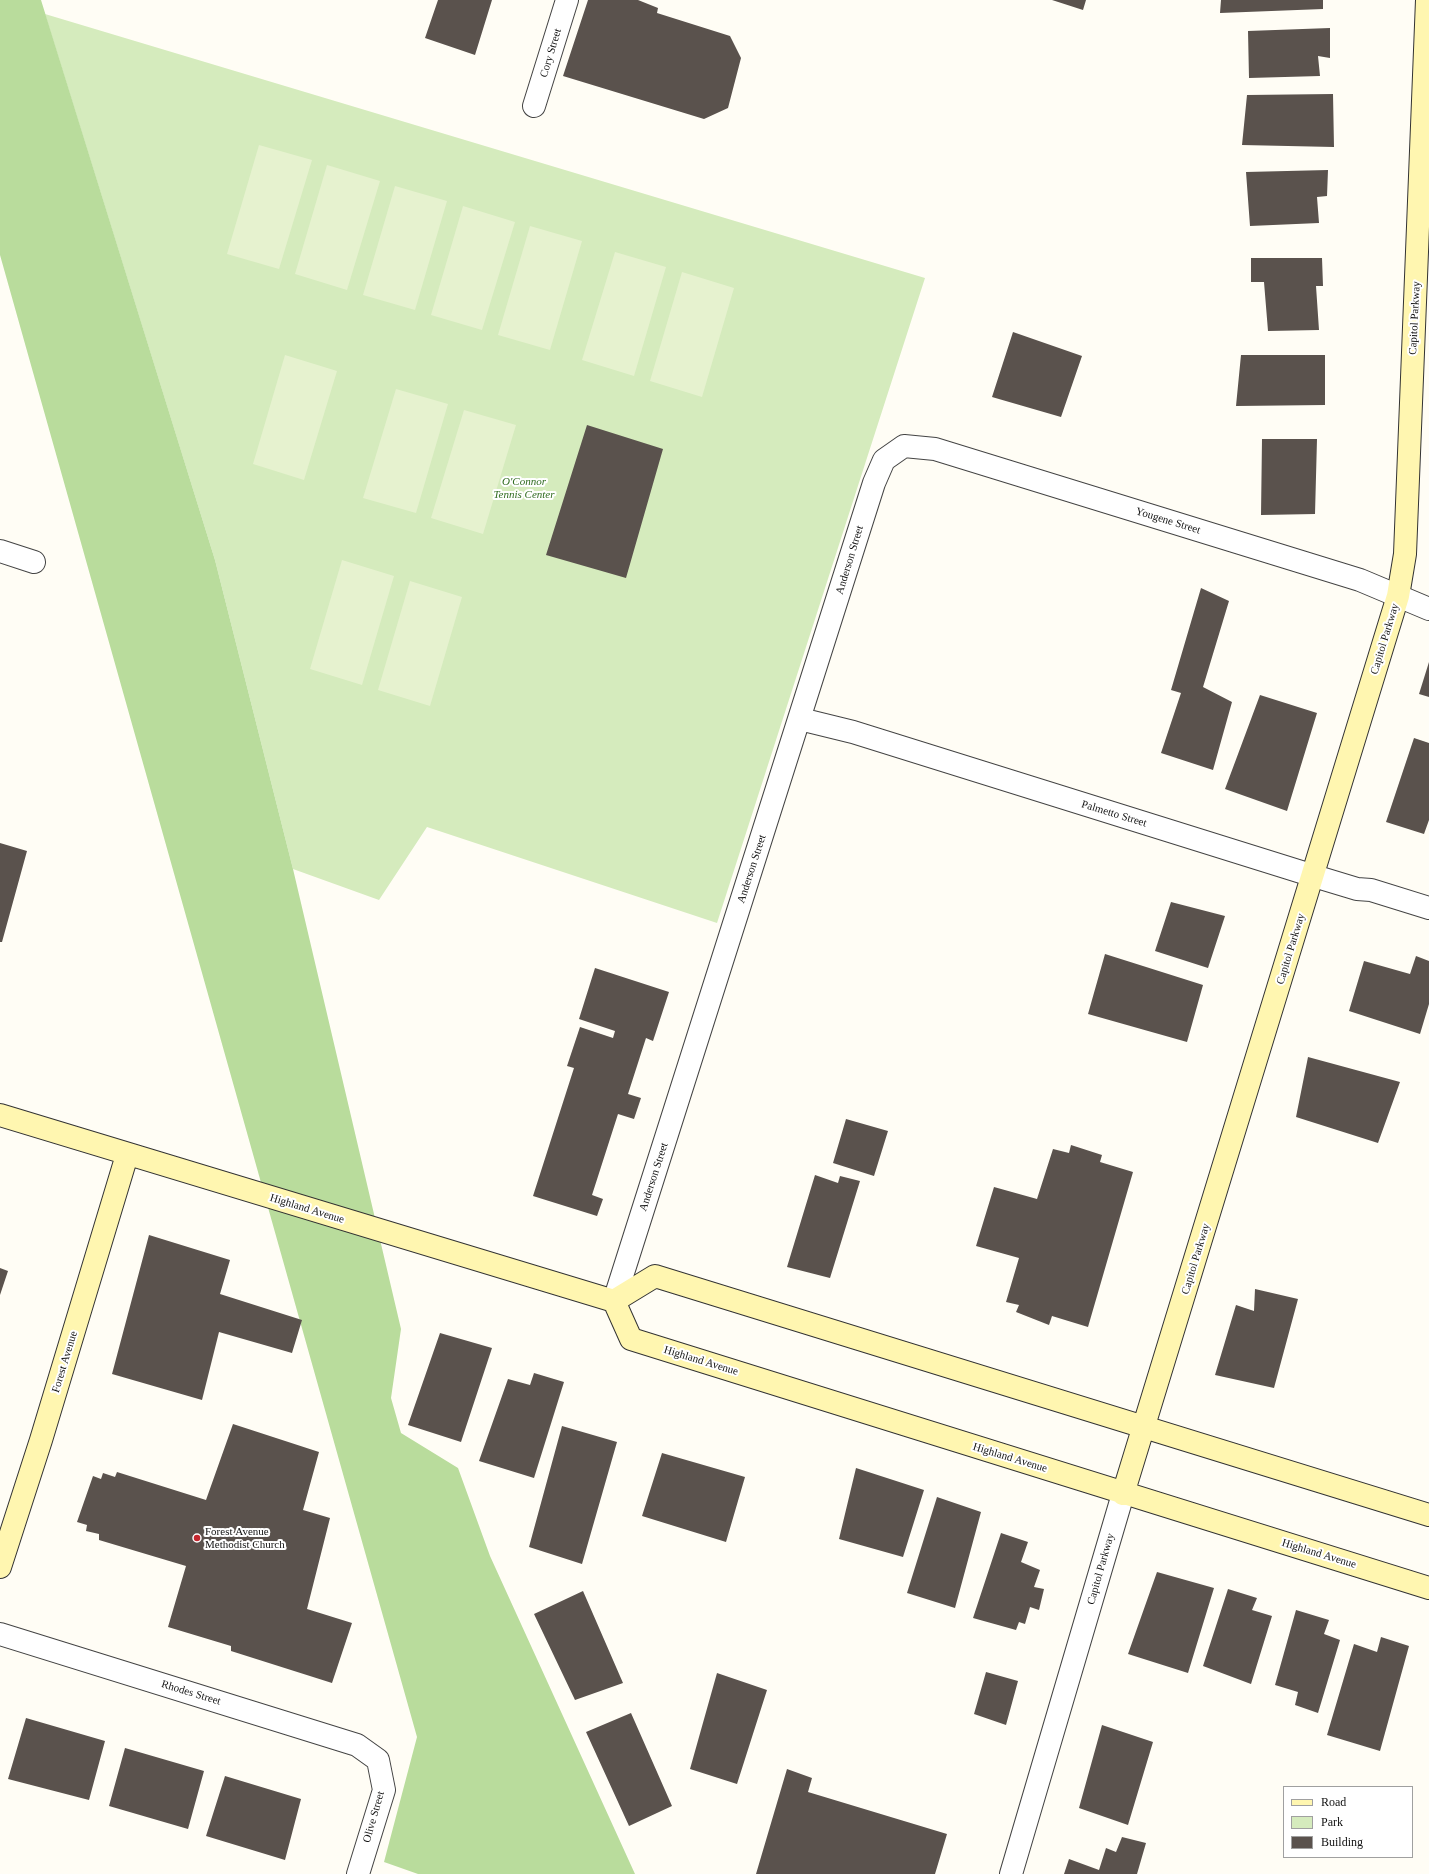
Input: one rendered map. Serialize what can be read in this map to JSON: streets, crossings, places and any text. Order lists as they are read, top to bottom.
{
  "streets": {
    "main road": ["Capitol Parkway", "Highland Avenue", "Forest Avenue"],
    "street": [
      "Cory Street",
      "Yougene Street",
      "Anderson Street",
      "Palmetto Street",
      "Rhodes Street",
      "Olive Street"
    ]
  },
  "crossings": [
    ["Capitol Parkway", "Yougene Street"],
    ["Capitol Parkway", "Palmetto Street"],
    ["Capitol Parkway", "Highland Avenue"],
    ["Yougene Street", "Anderson Street"],
    ["Anderson Street", "Palmetto Street"],
    ["Anderson Street", "Highland Avenue"],
    ["Highland Avenue", "Forest Avenue"],
    ["Rhodes Street", "Olive Street"]
  ],
  "parks": ["O'Connor Tennis Center"],
  "places": ["Forest Avenue Methodist Church"],
  "legend": ["Road", "Park", "Building"]
}
